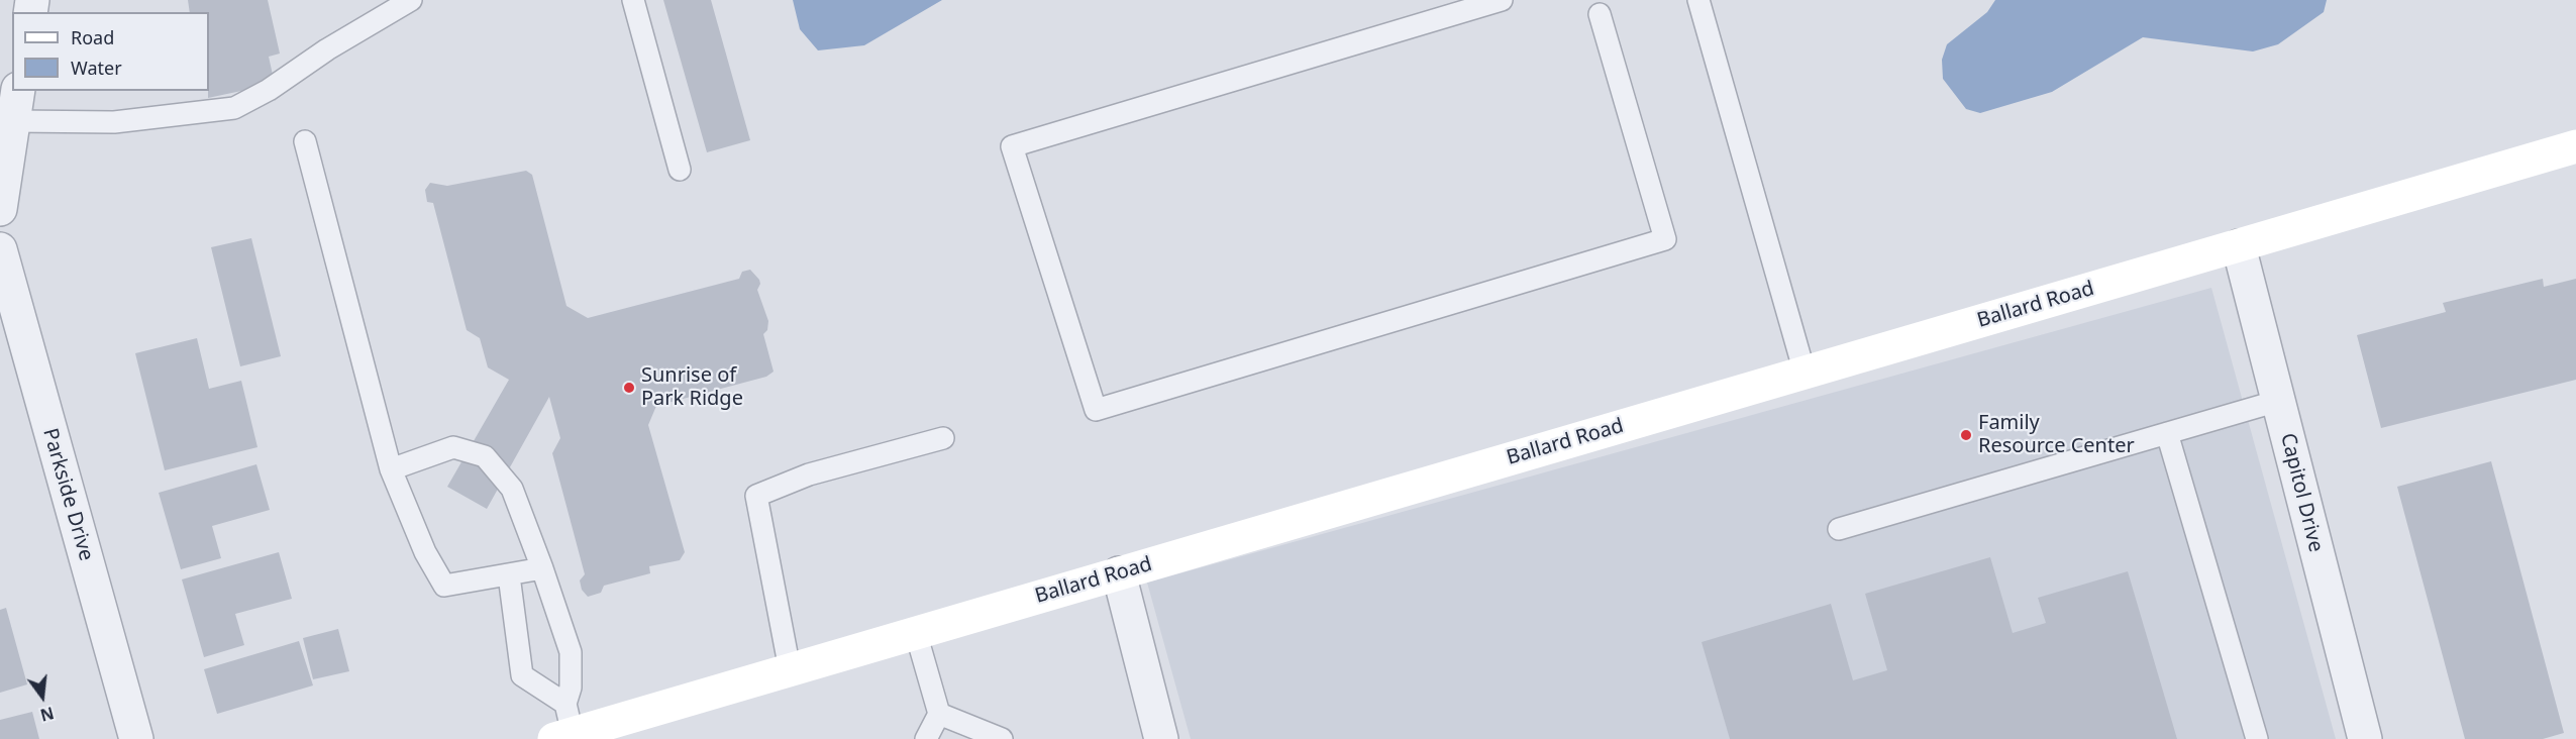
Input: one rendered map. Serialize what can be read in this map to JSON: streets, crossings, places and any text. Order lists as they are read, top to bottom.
{
  "streets": {
    "street": ["Ballard Road", "Capitol Drive", "Parkside Drive"]
  },
  "crossings": [
    ["Ballard Road", "Capitol Drive"]
  ],
  "places": ["Sunrise of Park Ridge", "Family Resource Center"],
  "legend": ["Road", "Water"],
  "north": "bottom"
}
